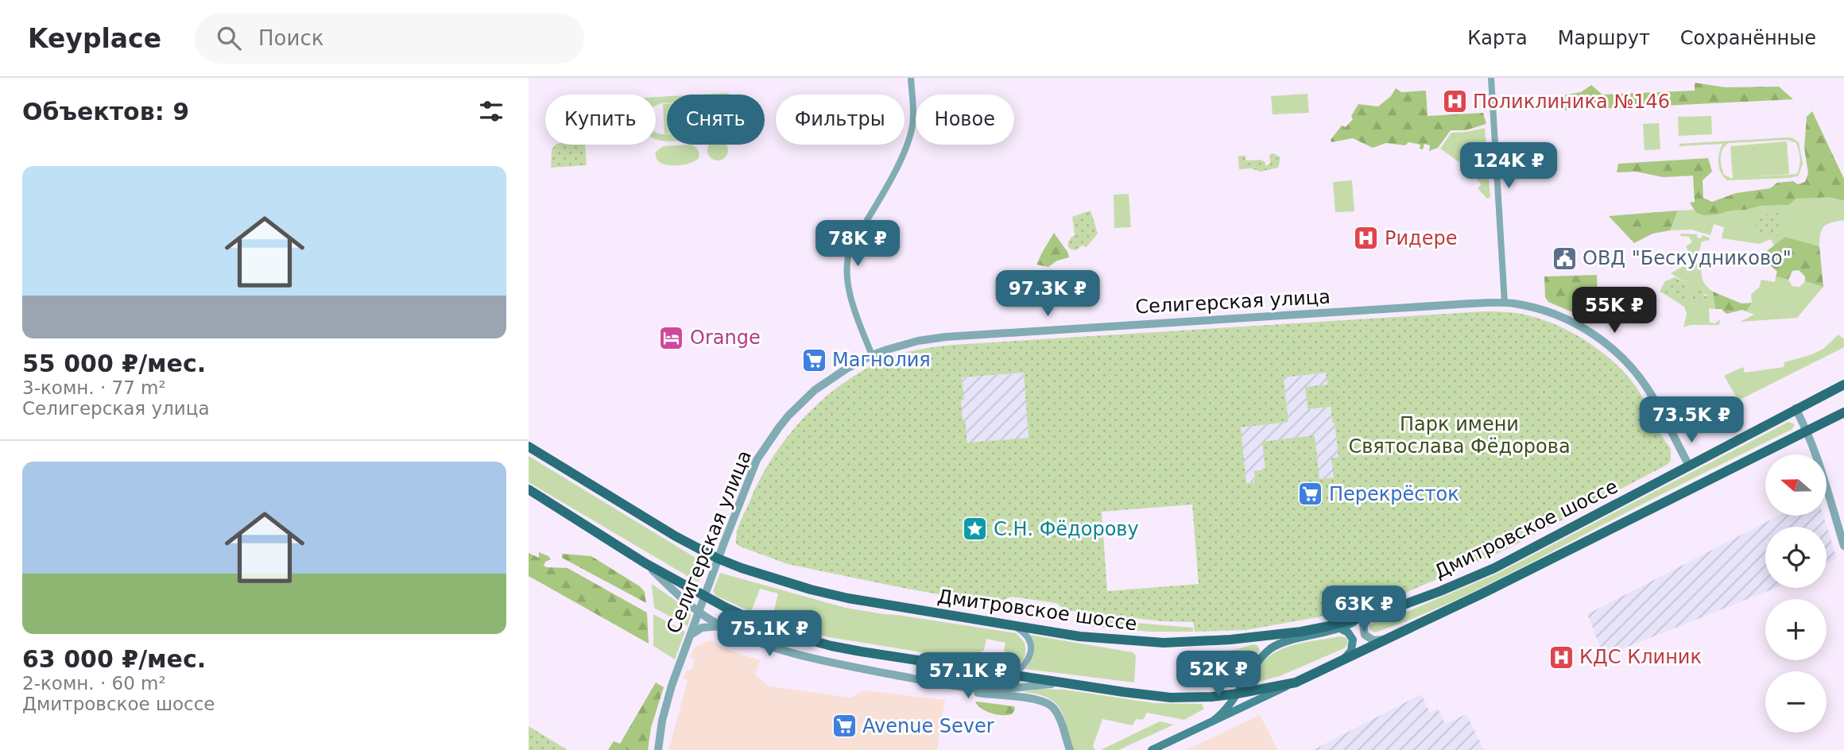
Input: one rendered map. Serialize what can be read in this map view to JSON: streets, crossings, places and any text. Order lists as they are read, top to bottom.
{
  "streets": {
    "main road": ["Дмитровское шоссе"],
    "street": ["Селигерская улица"]
  },
  "crossings": [
    ["Селигерская улица", "Дмитровское шоссе"]
  ],
  "parks": ["Парк имени Святослава Фёдорова"],
  "places": {
    "hospital": ["Поликлиника №146", "Ридере", "КДС Клиник"],
    "public building": ["ОВД \"Бескудниково\""],
    "hotel": ["Orange"],
    "supermarket": ["Магнолия", "Перекрёсток", "Avenue Sever"],
    "place": ["С.Н. Фёдорову"]
  },
  "north": "left",
  "page": {
    "header": "Keyplace",
    "search": "Поиск",
    "nav": ["Карта", "Маршрут", "Сохранённые"],
    "heading": "Объектов: 9",
    "chip": [
      "Купить",
      "Снять",
      "Фильтры",
      "Новое"
    ],
    "price": [
      "124K ₽",
      "78K ₽",
      "97.3K ₽",
      "55K ₽",
      "73.5K ₽",
      "63K ₽",
      "75.1K ₽",
      "52K ₽",
      "57.1K ₽"
    ],
    "list": [
      {
        "name": "55 000 ₽/мес.",
        "note": "3-комн. · 77 m² · Селигерская улица"
      },
      {
        "name": "63 000 ₽/мес.",
        "note": "2-комн. · 60 m² · Дмитровское шоссе"
      }
    ],
    "map_buttons": ["+", "−"]
  }
}
